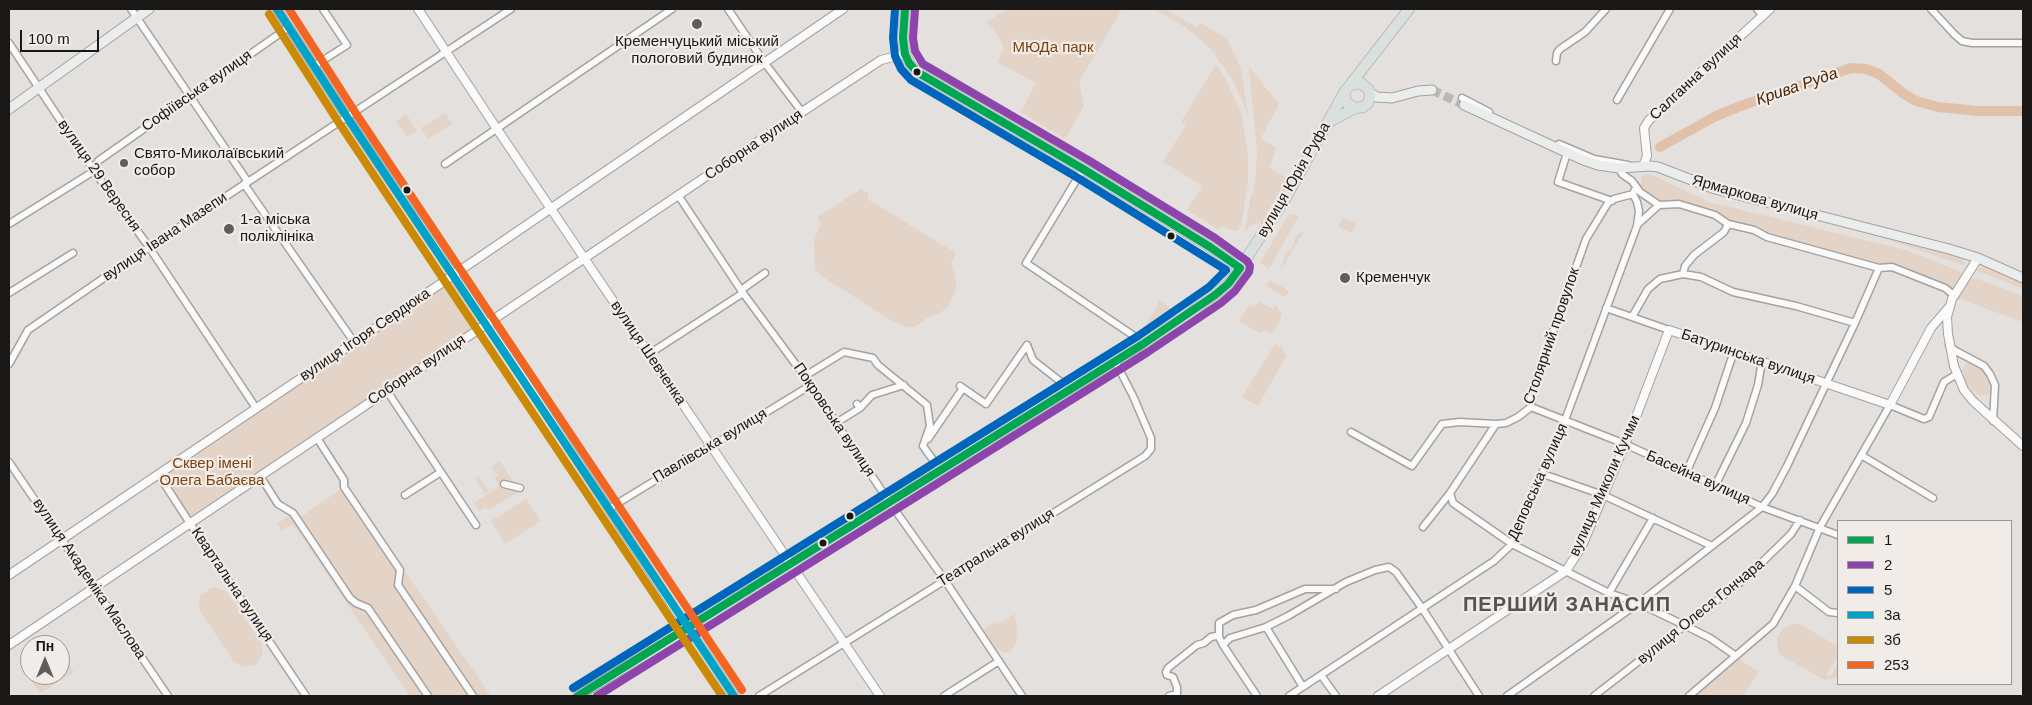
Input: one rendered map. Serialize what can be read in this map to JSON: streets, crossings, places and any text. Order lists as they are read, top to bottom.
{
  "streets": {
    "main road": ["вулиця Юрія Руфа", "Ярмаркова вулиця"],
    "street": [
      "Салганна вулиця",
      "Софіївська вулиця",
      "Соборна вулиця",
      "вулиця 29 Вересня",
      "вулиця Івана Мазепи",
      "вулиця Ігоря Сердюка",
      "Столярний провулок",
      "вулиця Шевченка",
      "Батуринська вулиця",
      "Покровська вулиця",
      "Павлівська вулиця",
      "Басейна вулиця",
      "Деповська вулиця",
      "вулиця Миколи Кучми",
      "Театральна вулиця",
      "вулиця Академіка Маслова",
      "Квартальна вулиця",
      "вулиця Олеся Гончара"
    ]
  },
  "crossings": [
    ["Салганна вулиця", "Ярмаркова вулиця"],
    ["Софіївська вулиця", "вулиця 29 Вересня"],
    ["Соборна вулиця", "вулиця Шевченка"],
    ["Соборна вулиця", "Покровська вулиця"],
    ["Соборна вулиця", "вулиця Академіка Маслова"],
    ["Соборна вулиця", "Квартальна вулиця"],
    ["вулиця 29 Вересня", "вулиця Івана Мазепи"],
    ["вулиця 29 Вересня", "вулиця Ігоря Сердюка"],
    ["вулиця Івана Мазепи", "вулиця Шевченка"],
    ["вулиця Ігоря Сердюка", "вулиця Шевченка"],
    ["вулиця Ігоря Сердюка", "вулиця Академіка Маслова"],
    ["вулиця Ігоря Сердюка", "Квартальна вулиця"],
    ["Столярний провулок", "Басейна вулиця"],
    ["вулиця Шевченка", "Павлівська вулиця"],
    ["вулиця Шевченка", "Театральна вулиця"],
    ["Батуринська вулиця", "Деповська вулиця"],
    ["Батуринська вулиця", "вулиця Миколи Кучми"],
    ["Покровська вулиця", "Павлівська вулиця"],
    ["Покровська вулиця", "Театральна вулиця"],
    ["Басейна вулиця", "Деповська вулиця"],
    ["Басейна вулиця", "вулиця Миколи Кучми"],
    ["Басейна вулиця", "вулиця Олеся Гончара"]
  ],
  "districts": ["ПЕРШИЙ ЗАНАСИП"],
  "water": ["Крива Руда"],
  "parks": ["МЮДа парк", "Сквер імені Олега Бабаєва"],
  "places": [
    "Кременчуцький міський пологовий будинок",
    "Свято-Миколаївський собор",
    "1-а міська поліклініка",
    "Кременчук"
  ],
  "lines": [
    "transit line 1",
    "transit line 5",
    "transit line 3а",
    "transit line 253",
    "transit line 2",
    "transit line 3б"
  ],
  "legend": [
    "1",
    "2",
    "5",
    "3а",
    "3б",
    "253"
  ],
  "scale_bar": "100 m",
  "north": "top"
}
